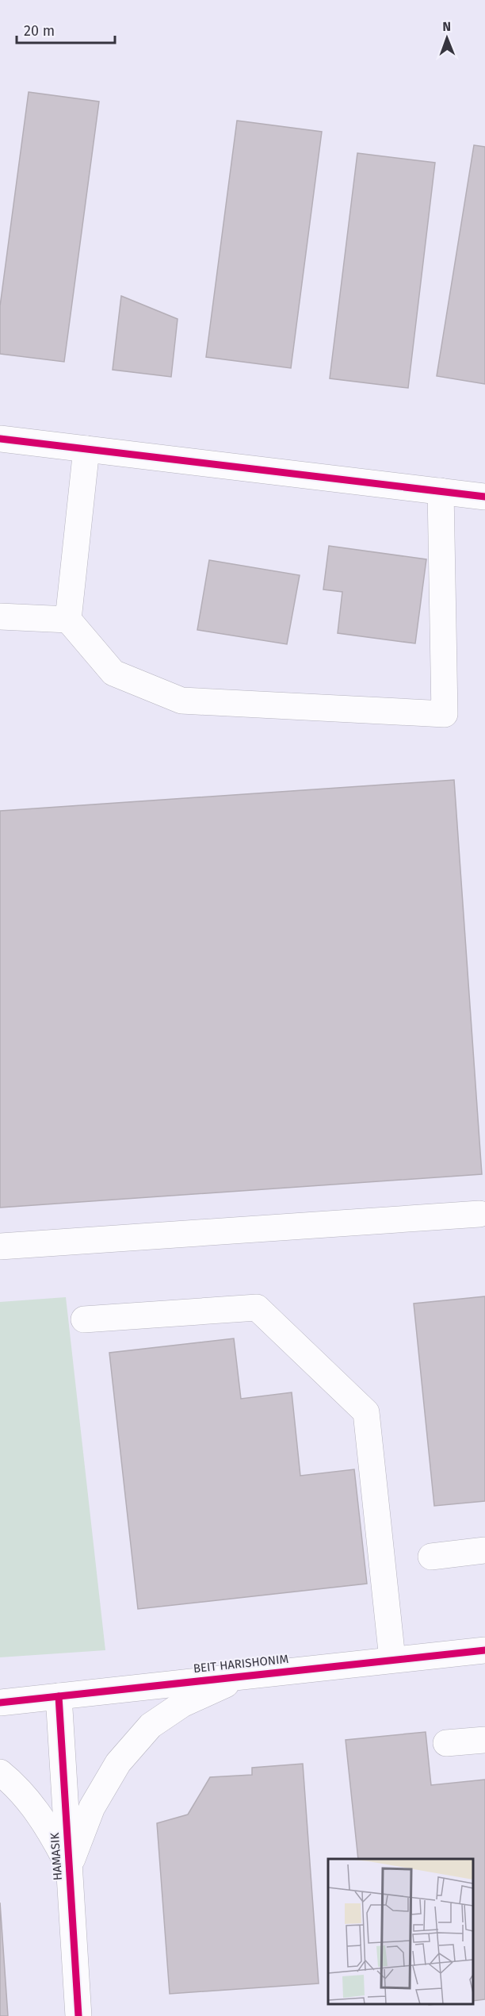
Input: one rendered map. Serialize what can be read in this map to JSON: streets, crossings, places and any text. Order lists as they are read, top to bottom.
{
  "streets": {
    "street": ["BEIT HARISHONIM", "HAMASIK"]
  },
  "crossings": [
    ["BEIT HARISHONIM", "HAMASIK"]
  ],
  "scale_bar": "20 m",
  "north": "top"
}
